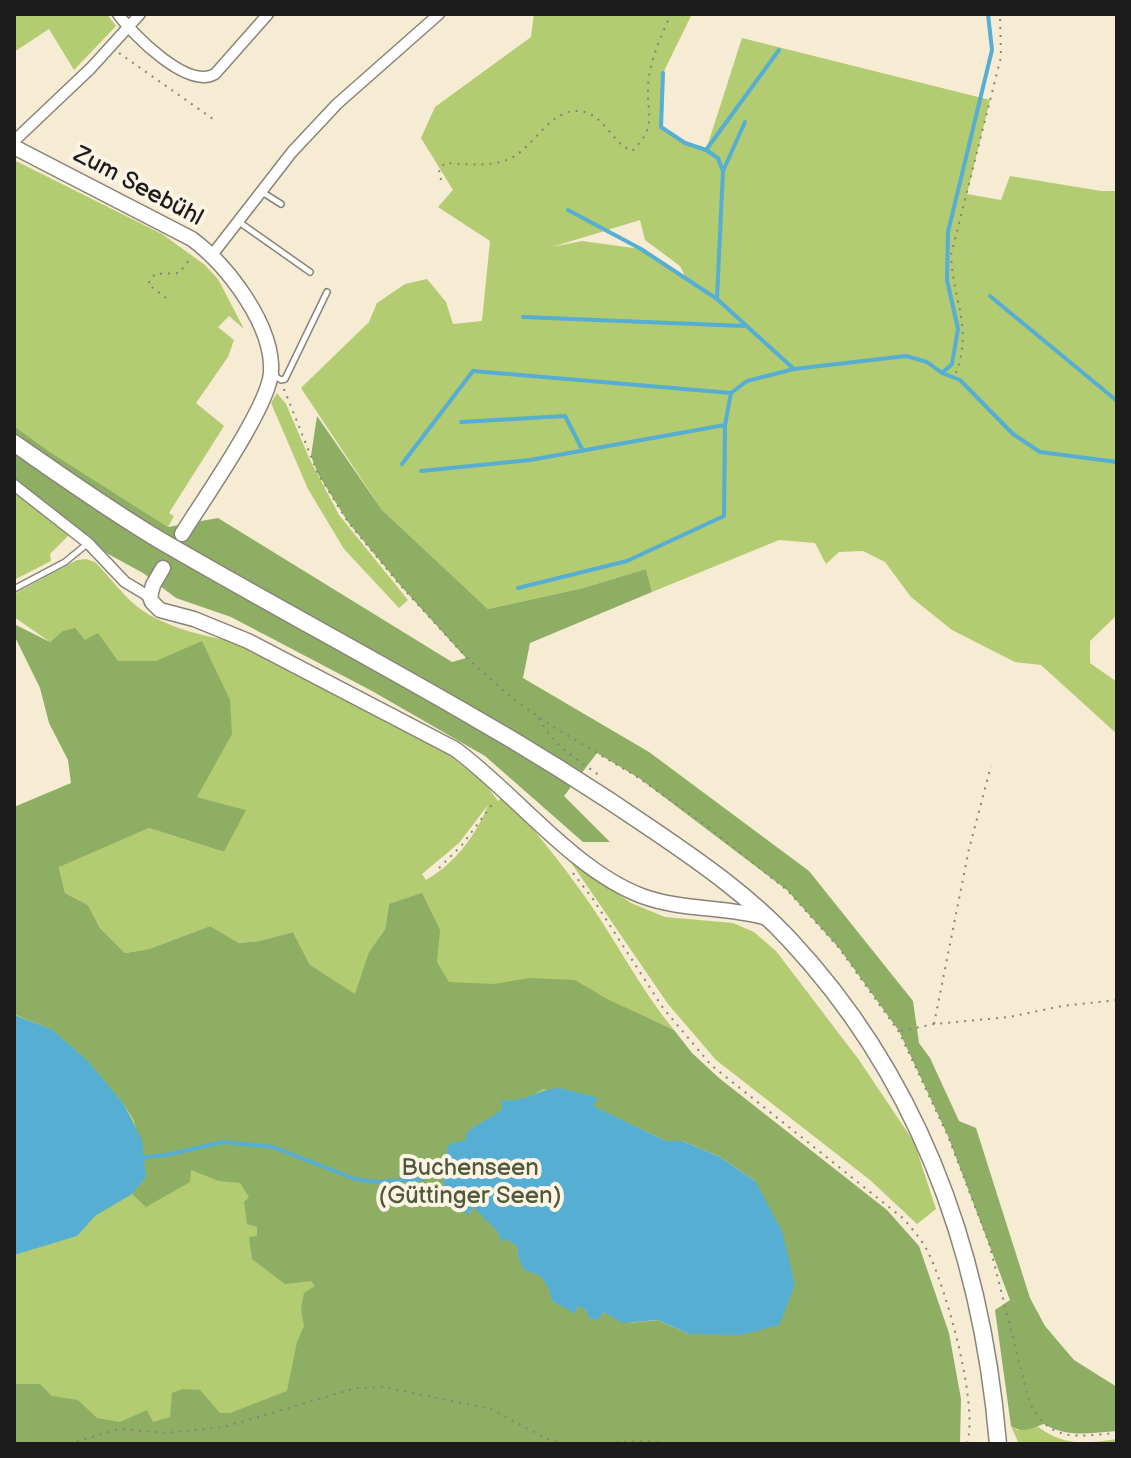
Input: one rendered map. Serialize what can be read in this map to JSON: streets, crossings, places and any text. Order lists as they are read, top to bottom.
{
  "streets": {
    "main road": ["Zum Seebühl"]
  },
  "parks": ["Buchenseen (Güttinger Seen)"]
}
